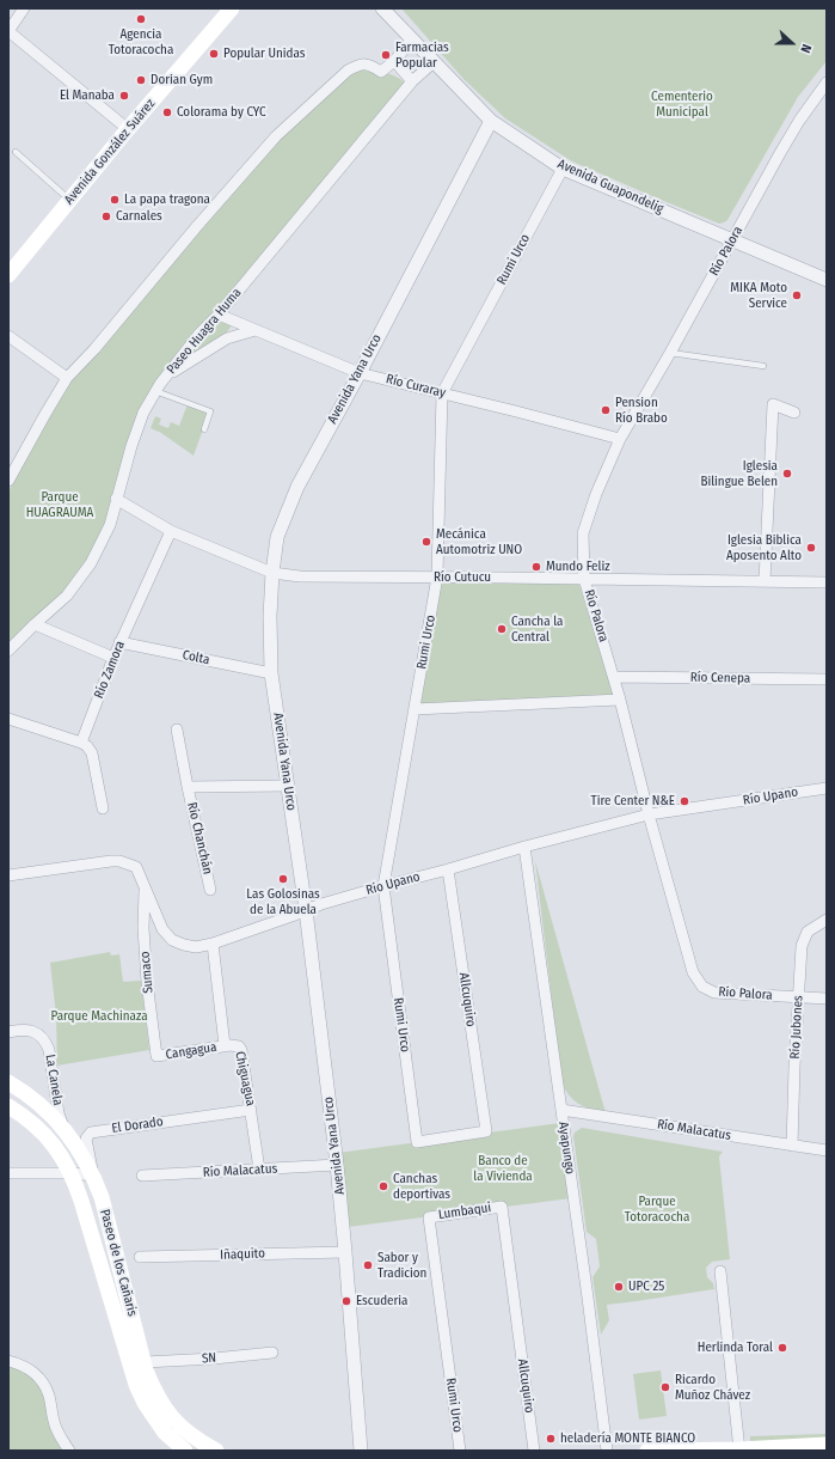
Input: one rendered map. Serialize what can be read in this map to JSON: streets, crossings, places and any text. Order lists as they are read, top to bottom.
{
  "streets": {
    "main road": ["Avenida González Suárez", "Paseo de los Cañaris"],
    "street": [
      "Avenida Guapondelig",
      "Río Palora",
      "Rumi Urco",
      "Paseo Huagra Huma",
      "Avenida Yana Urco",
      "Río Curaray",
      "Río Cutucu",
      "Colta",
      "Río Zamora",
      "Río Cenepa",
      "Río Upano",
      "Río Chanchán",
      "Sumaco",
      "Allcuquiro",
      "Río Jubones",
      "Cangagua",
      "Chiguagua",
      "La Canela",
      "El Dorado",
      "Río Malacatus",
      "Ayapungo",
      "Lumbaqui",
      "Iñaquito",
      "SN"
    ]
  },
  "crossings": [
    ["Avenida Guapondelig", "Río Palora"],
    ["Avenida Guapondelig", "Rumi Urco"],
    ["Avenida Guapondelig", "Paseo Huagra Huma"],
    ["Avenida Guapondelig", "Avenida Yana Urco"],
    ["Río Palora", "Río Curaray"],
    ["Río Palora", "Río Cutucu"],
    ["Río Palora", "Río Cenepa"],
    ["Río Palora", "Río Upano"],
    ["Río Palora", "Río Jubones"],
    ["Rumi Urco", "Río Curaray"],
    ["Rumi Urco", "Río Cutucu"],
    ["Rumi Urco", "Río Upano"],
    ["Rumi Urco", "Allcuquiro"],
    ["Rumi Urco", "Lumbaqui"],
    ["Paseo Huagra Huma", "Río Curaray"],
    ["Paseo Huagra Huma", "Río Cutucu"],
    ["Avenida Yana Urco", "Río Curaray"],
    ["Avenida Yana Urco", "Río Cutucu"],
    ["Avenida Yana Urco", "Colta"],
    ["Avenida Yana Urco", "Río Upano"],
    ["Avenida Yana Urco", "Río Chanchán"],
    ["Avenida Yana Urco", "Río Malacatus"],
    ["Avenida Yana Urco", "Iñaquito"],
    ["Río Cutucu", "Río Zamora"],
    ["Colta", "Río Zamora"],
    ["Río Upano", "Sumaco"],
    ["Río Upano", "Allcuquiro"],
    ["Río Upano", "Chiguagua"],
    ["Río Upano", "Ayapungo"],
    ["Sumaco", "Cangagua"],
    ["Allcuquiro", "Lumbaqui"],
    ["Río Jubones", "Río Malacatus"],
    ["Cangagua", "Chiguagua"],
    ["Chiguagua", "El Dorado"],
    ["Chiguagua", "Río Malacatus"],
    ["La Canela", "Paseo de los Cañaris"],
    ["El Dorado", "Paseo de los Cañaris"],
    ["Río Malacatus", "Ayapungo"],
    ["Paseo de los Cañaris", "SN"]
  ],
  "parks": [
    "Cementerio Municipal",
    "Parque HUAGRAUMA",
    "Parque Machinaza",
    "Banco de la Vivienda",
    "Parque Totoracocha"
  ],
  "places": [
    "Agencia Totoracocha",
    "Popular Unidas",
    "Farmacias Popular",
    "Dorian Gym",
    "El Manaba",
    "Colorama by CYC",
    "La papa tragona",
    "Carnales",
    "MIKA Moto Service",
    "Pension Río Brabo",
    "Iglesia Bilingue Belen",
    "Mecánica Automotriz UNO",
    "Iglesia Biblica Aposento Alto",
    "Mundo Feliz",
    "Cancha la Central",
    "Tire Center N&E",
    "Las Golosinas de la Abuela",
    "Canchas deportivas",
    "Sabor y Tradicion",
    "UPC 25",
    "Escuderia",
    "Herlinda Toral",
    "Ricardo Muñoz Chávez",
    "heladería MONTE BIANCO"
  ],
  "north": "right"
}
